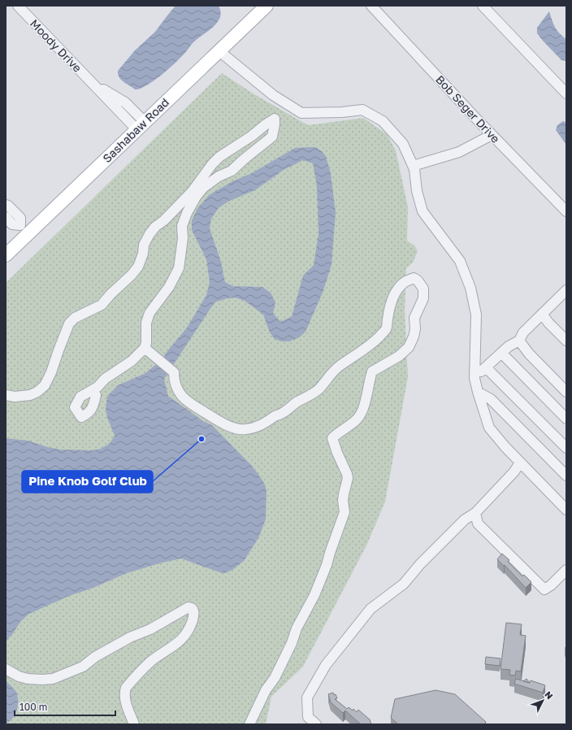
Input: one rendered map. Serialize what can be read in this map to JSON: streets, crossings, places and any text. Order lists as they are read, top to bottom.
{
  "streets": {
    "main road": ["Sashabaw Road"],
    "lane": ["Moody Drive", "Bob Seger Drive"]
  },
  "crossings": [
    ["Moody Drive", "Sashabaw Road"]
  ],
  "places": ["Pine Knob Golf Club"],
  "scale_bar": "100 m",
  "north": "top right"
}
